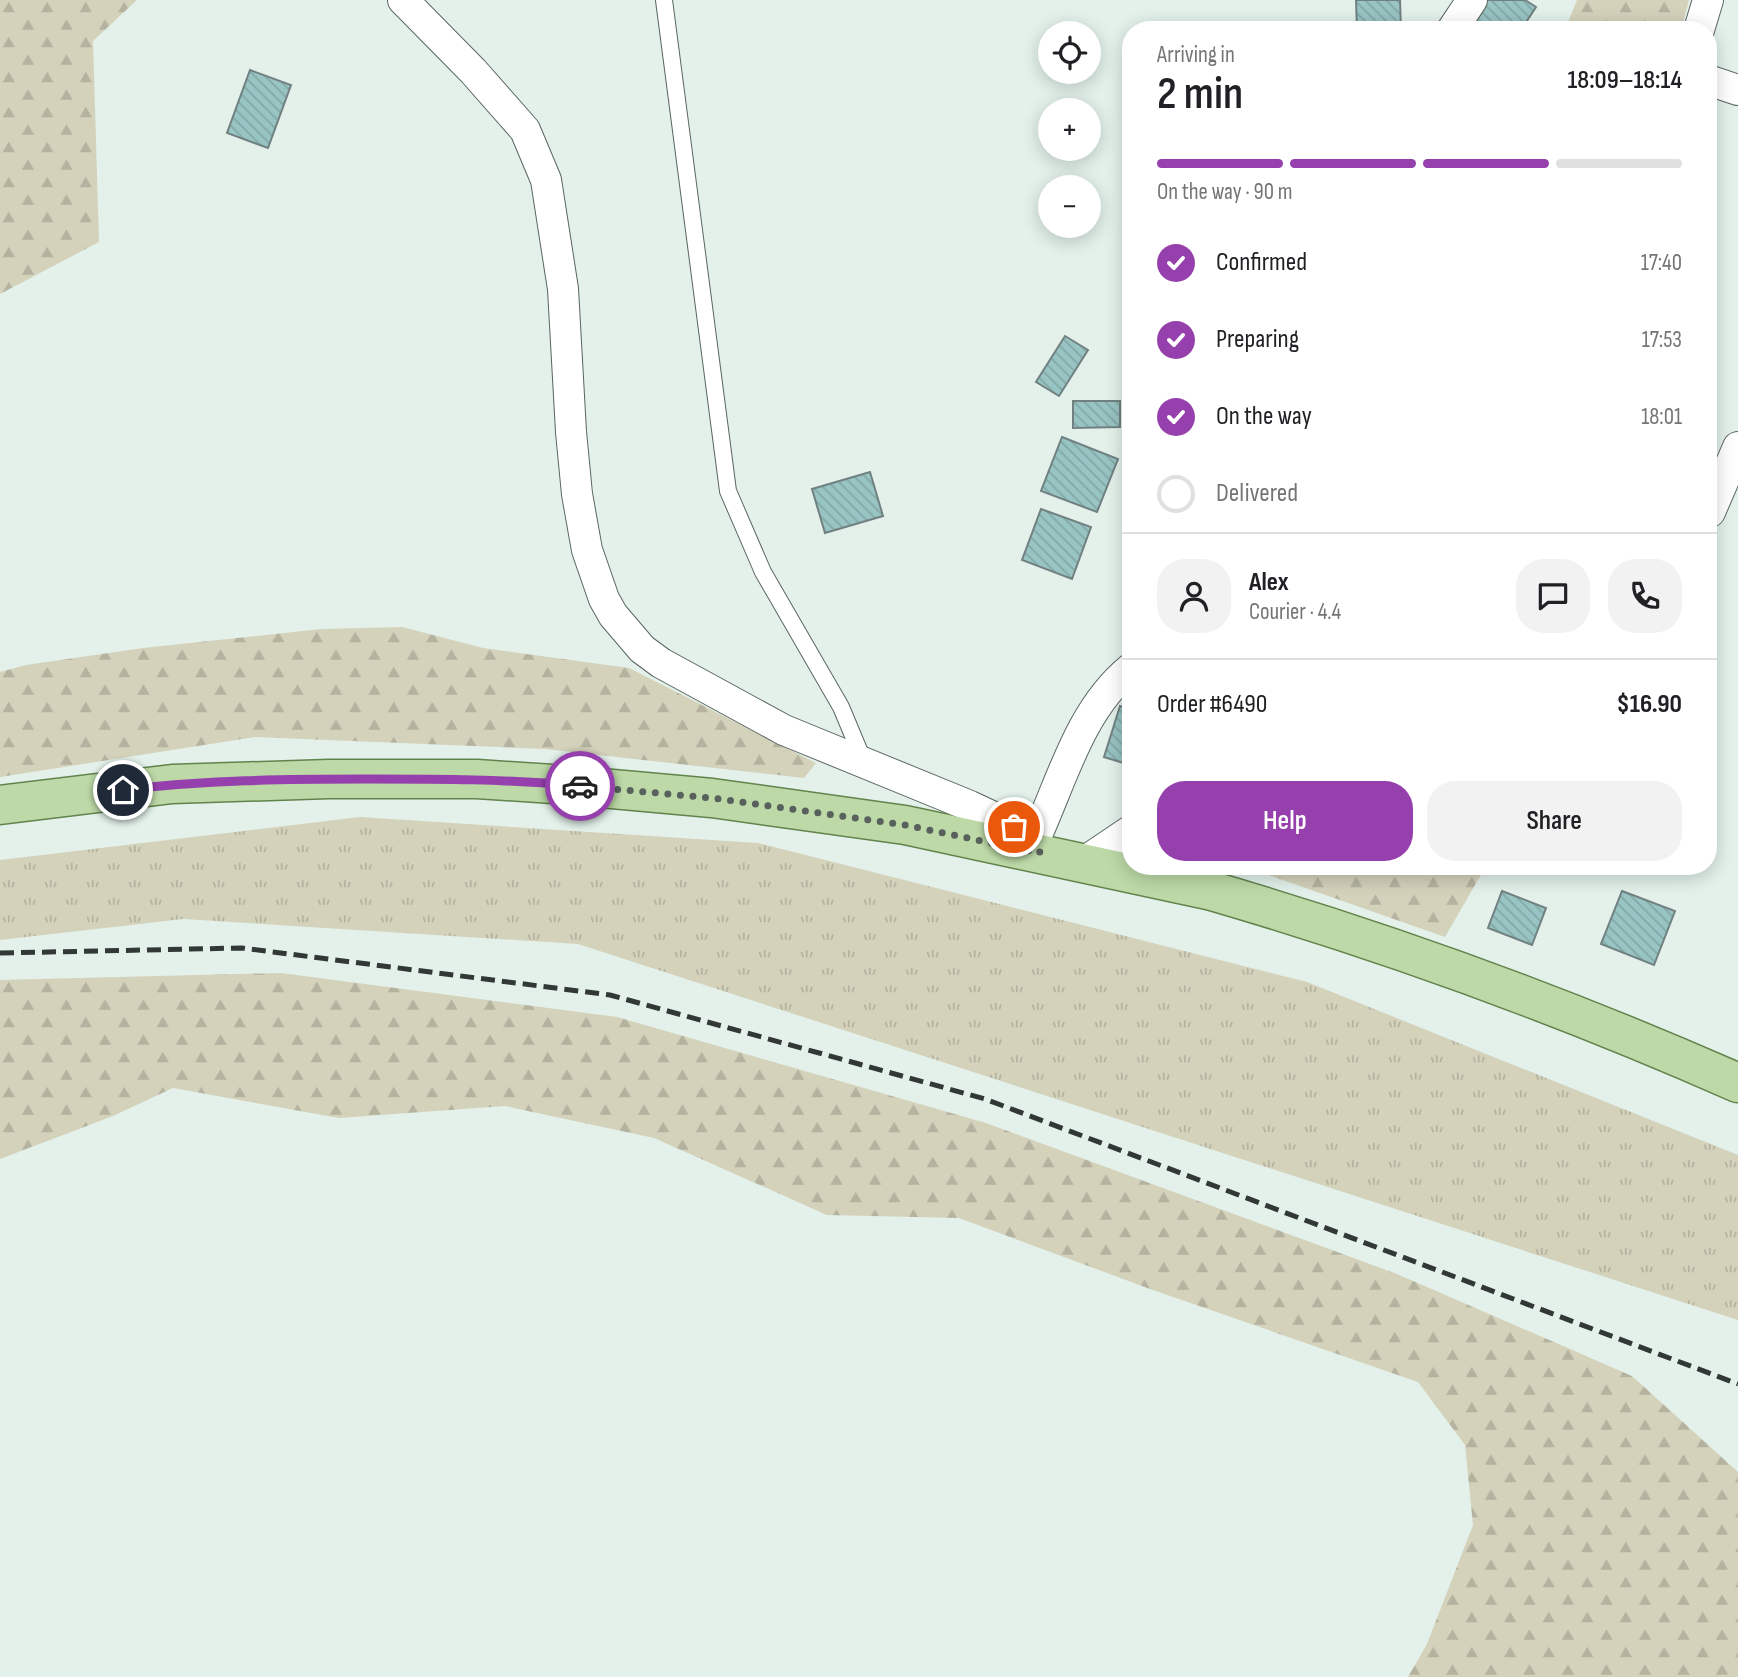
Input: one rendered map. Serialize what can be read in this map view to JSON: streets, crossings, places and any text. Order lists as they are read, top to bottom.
{
  "page": {
    "map_buttons": ["+", "−"],
    "heading": ["2 min", "Arriving in", "18:09–18:14"],
    "panel": [
      "Alex",
      "Courier · 4.4",
      "Order #6490",
      "$16.90"
    ],
    "bar": "On the way · 90 m",
    "list": [
      ["Confirmed", "17:40"],
      ["Preparing", "17:53"],
      ["On the way", "18:01"],
      "Delivered"
    ],
    "buttons": ["Help", "Share"]
  }
}
